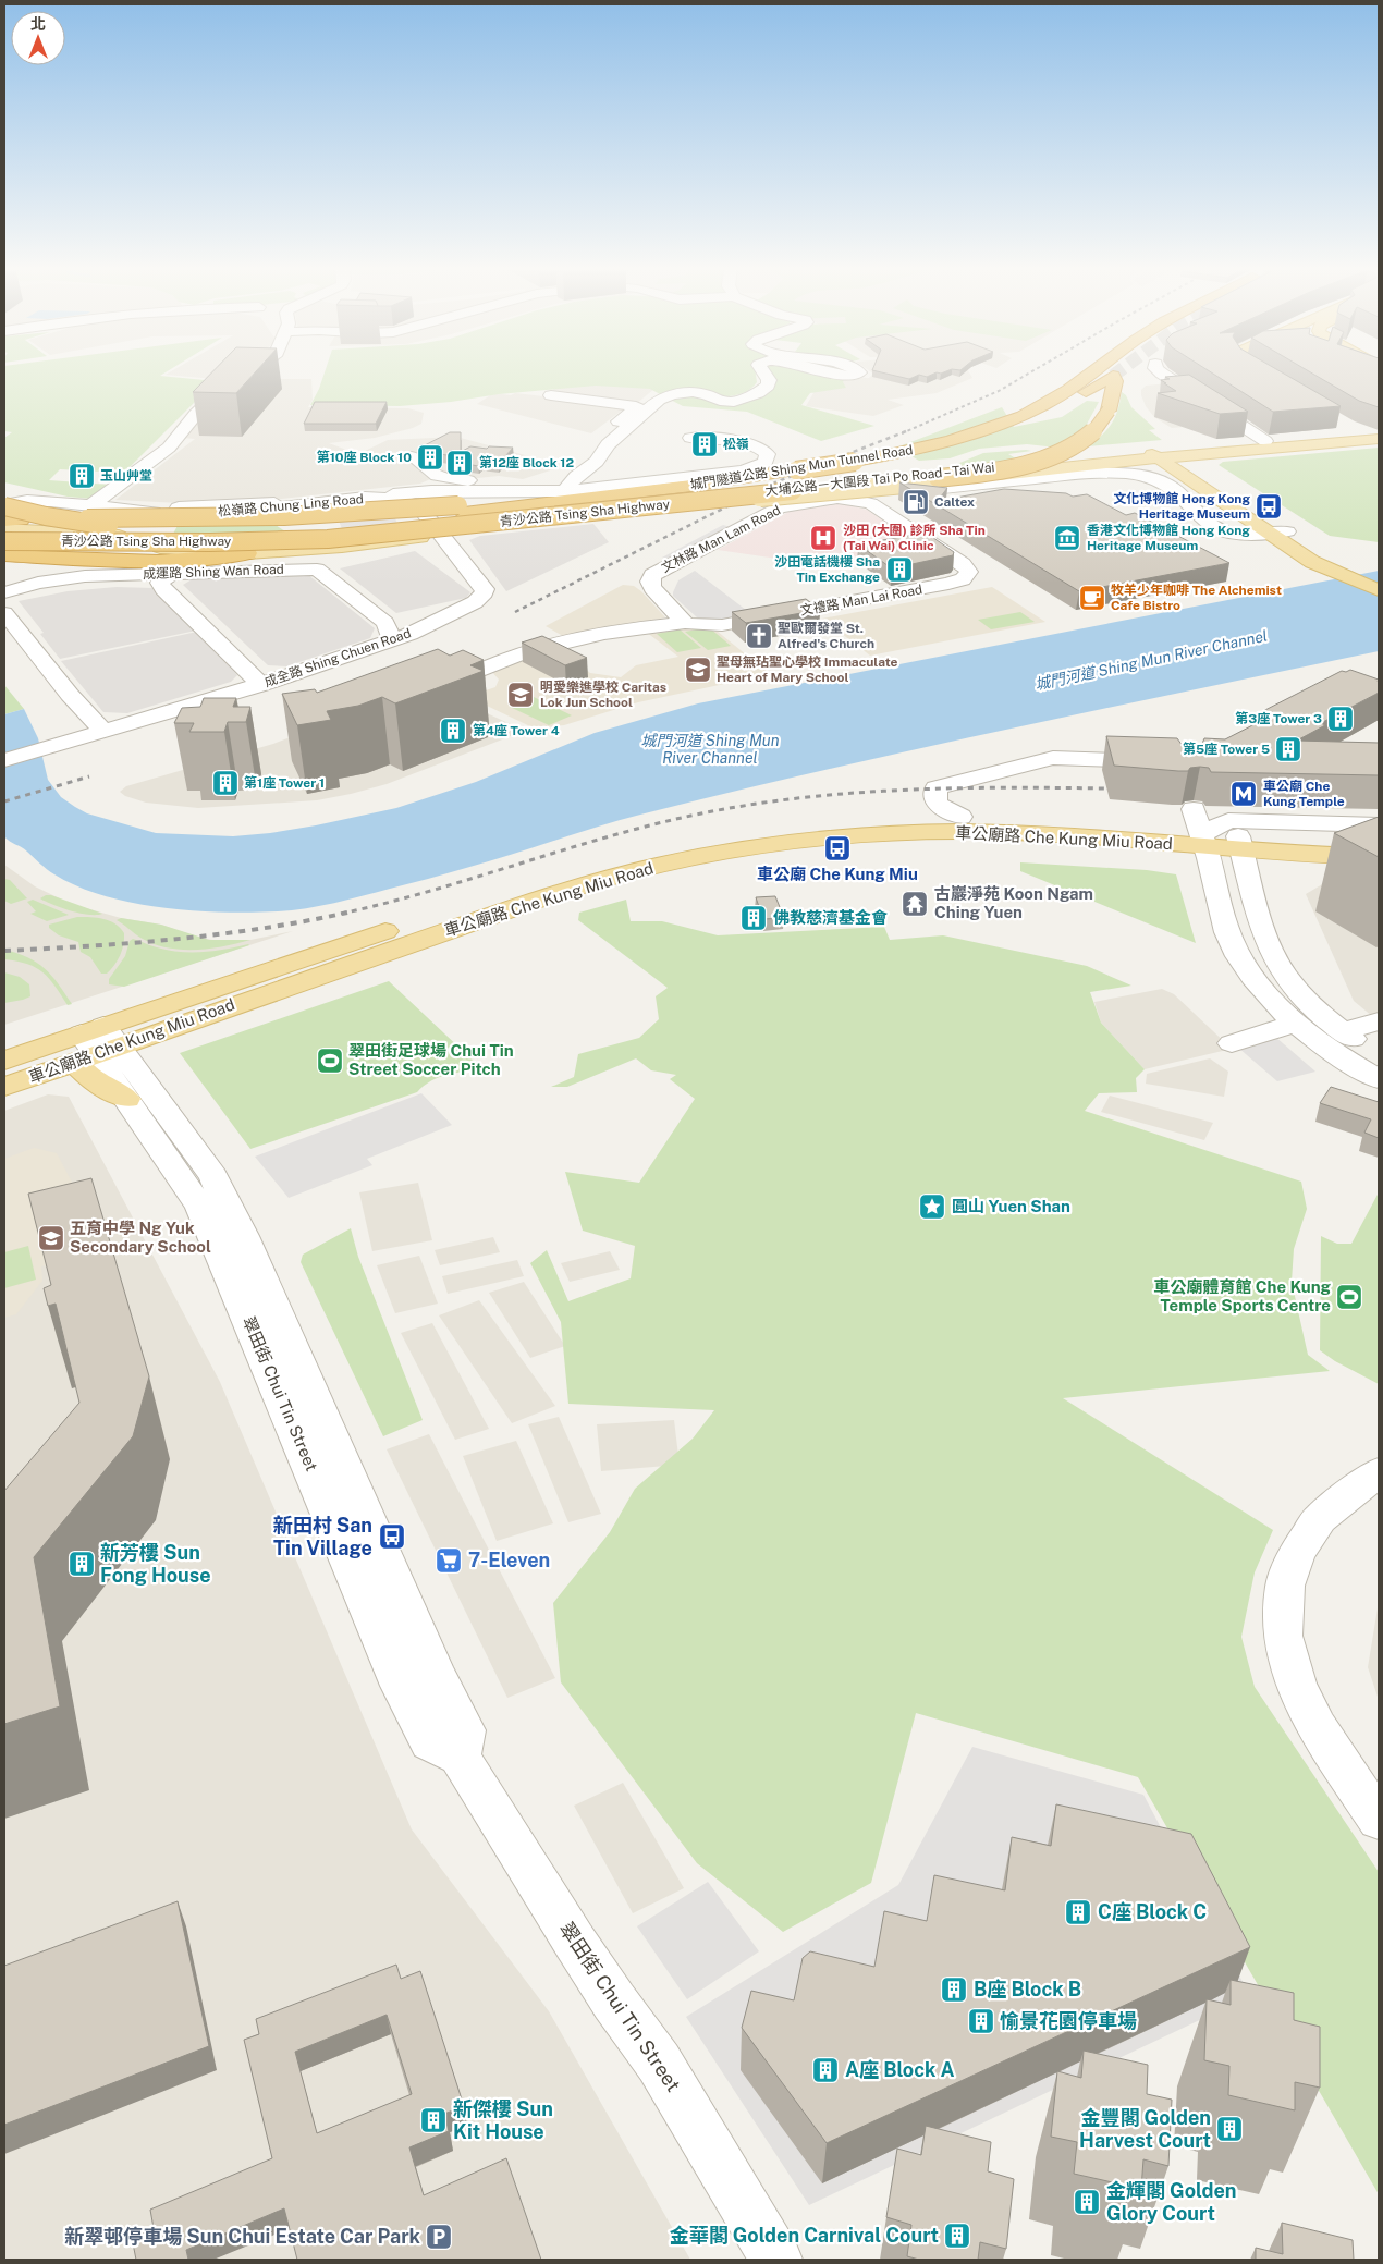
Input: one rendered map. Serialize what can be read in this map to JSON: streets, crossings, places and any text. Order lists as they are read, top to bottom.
{
  "streets": {
    "highway": ["城門隧道公路 Shing Mun Tunnel Road", "青沙公路 Tsing Sha Highway"],
    "main road": ["大埔公路－大圍段 Tai Po Road – Tai Wai", "車公廟路 Che Kung Miu Road"],
    "street": [
      "松嶺路 Chung Ling Road",
      "文林路 Man Lam Road",
      "成運路 Shing Wan Road",
      "文禮路 Man Lai Road",
      "成全路 Shing Chuen Road",
      "翠田街 Chui Tin Street"
    ]
  },
  "crossings": [
    ["城門隧道公路 Shing Mun Tunnel Road", "松嶺路 Chung Ling Road"],
    ["城門隧道公路 Shing Mun Tunnel Road", "青沙公路 Tsing Sha Highway"],
    ["大埔公路－大圍段 Tai Po Road – Tai Wai", "青沙公路 Tsing Sha Highway"],
    ["大埔公路－大圍段 Tai Po Road – Tai Wai", "成全路 Shing Chuen Road"],
    ["文林路 Man Lam Road", "文禮路 Man Lai Road"],
    ["車公廟路 Che Kung Miu Road", "翠田街 Chui Tin Street"]
  ],
  "water": ["城門河道 Shing Mun River Channel"],
  "places": {
    "building": [
      "松嶺",
      "第10座 Block 10",
      "第12座 Block 12",
      "玉山艸堂",
      "沙田電話機樓 Sha Tin Exchange",
      "第3座 Tower 3",
      "第4座 Tower 4",
      "第5座 Tower 5",
      "第1座 Tower 1",
      "佛教慈濟基金會",
      "新芳樓 Sun Fong House",
      "C座 Block C",
      "B座 Block B",
      "愉景花園停車場",
      "A座 Block A",
      "新傑樓 Sun Kit House",
      "金豐閣 Golden Harvest Court",
      "金輝閣 Golden Glory Court",
      "金華閣 Golden Carnival Court"
    ],
    "fuel station": ["Caltex"],
    "bus stop": ["文化博物館 Hong Kong Heritage Museum", "車公廟 Che Kung Miu", "新田村 San Tin Village"],
    "hospital": ["沙田 (大圍) 診所 Sha Tin (Tai Wai) Clinic"],
    "museum": ["香港文化博物館 Hong Kong Heritage Museum"],
    "cafe": ["牧羊少年咖啡 The Alchemist Cafe Bistro"],
    "church": ["聖歐爾發堂 St. Alfred's Church"],
    "school or university": ["聖母無玷聖心學校 Immaculate Heart of Mary School", "明愛樂進學校 Caritas Lok Jun School", "五育中學 Ng Yuk Secondary School"],
    "metro station": ["車公廟 Che Kung Temple"],
    "temple": ["古巖淨苑 Koon Ngam Ching Yuen"],
    "sports": ["翠田街足球場 Chui Tin Street Soccer Pitch", "車公廟體育館 Che Kung Temple Sports Centre"],
    "place": ["圓山 Yuen Shan"],
    "supermarket": ["7-Eleven"],
    "parking": ["新翠邨停車場 Sun Chui Estate Car Park"]
  },
  "north": "top"
}
